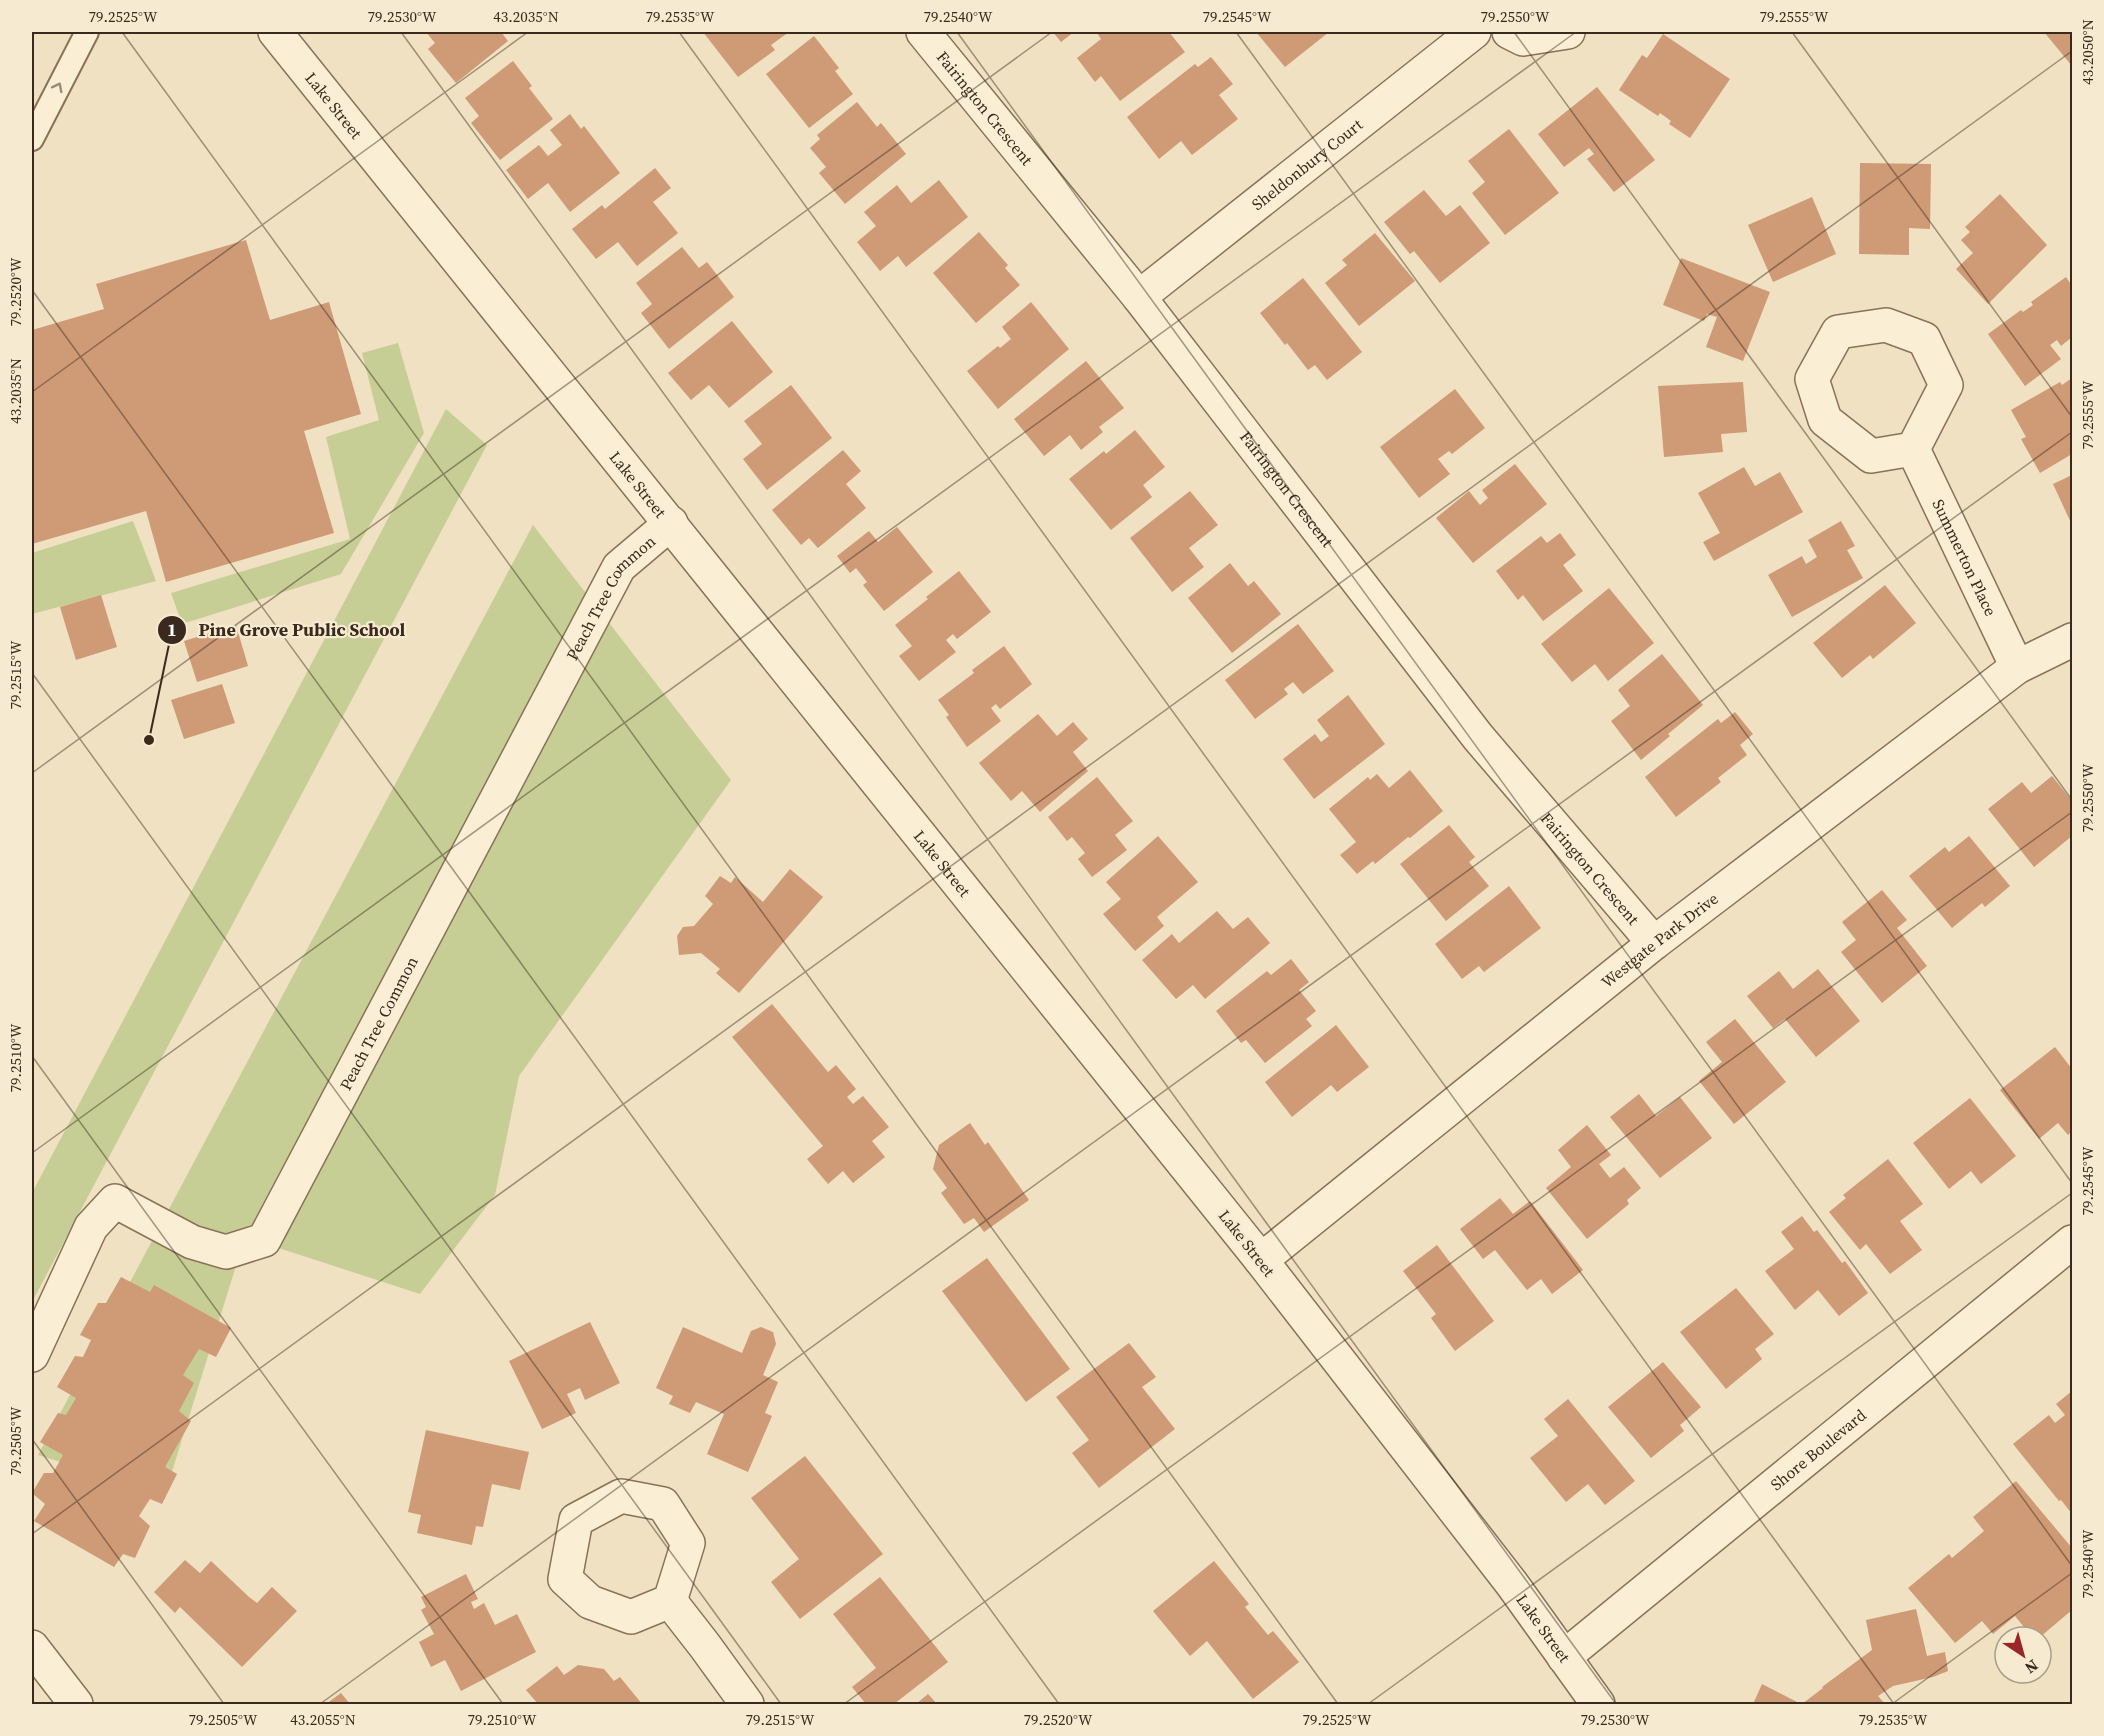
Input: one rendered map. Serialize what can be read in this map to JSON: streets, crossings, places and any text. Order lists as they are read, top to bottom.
{
  "streets": {
    "street": [
      "Lake Street",
      "Fairington Crescent",
      "Sheldonbury Court",
      "Summerton Place",
      "Peach Tree Common",
      "Westgate Park Drive",
      "Shore Boulevard"
    ]
  },
  "crossings": [
    ["Lake Street", "Peach Tree Common"],
    ["Lake Street", "Westgate Park Drive"],
    ["Lake Street", "Shore Boulevard"],
    ["Fairington Crescent", "Sheldonbury Court"],
    ["Fairington Crescent", "Westgate Park Drive"],
    ["Summerton Place", "Westgate Park Drive"]
  ],
  "places": ["Pine Grove Public School"],
  "north": "bottom right",
  "coordinates": [
    "79.2525°W",
    "79.2530°W",
    "43.2035°N",
    "79.2535°W",
    "79.2540°W",
    "79.2545°W",
    "79.2550°W",
    "79.2555°W",
    "43.2050°N",
    "79.2520°W",
    "79.2515°W",
    "79.2510°W",
    "79.2505°W",
    "43.2055°N"
  ]
}
